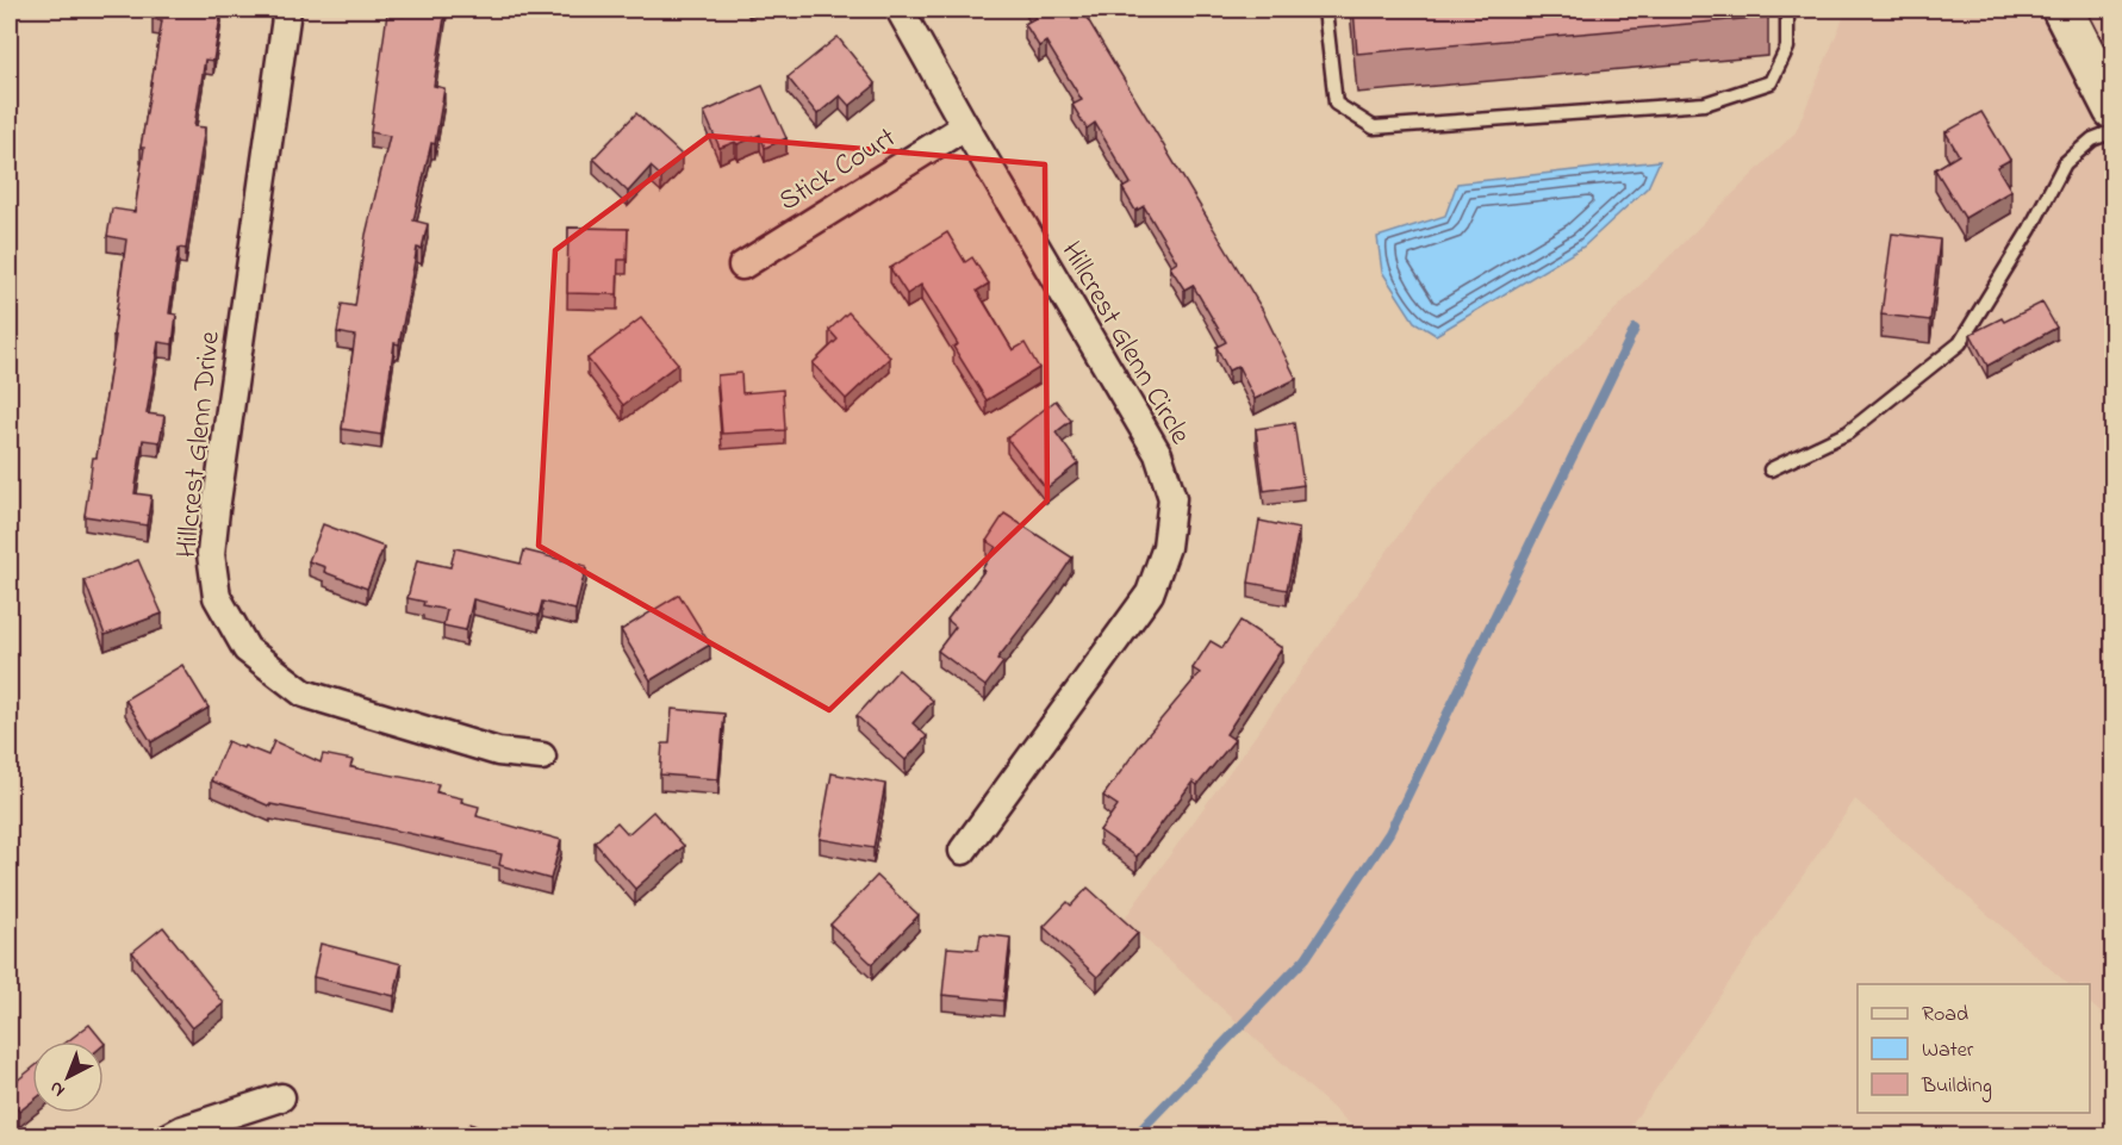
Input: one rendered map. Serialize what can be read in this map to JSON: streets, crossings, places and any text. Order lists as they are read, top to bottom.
{
  "streets": {
    "street": ["Stick Court", "Hillcrest Glenn Circle", "Hillcrest Glenn Drive"]
  },
  "crossings": [
    ["Stick Court", "Hillcrest Glenn Circle"]
  ],
  "legend": ["Road", "Water", "Building"],
  "north": "bottom left"
}
